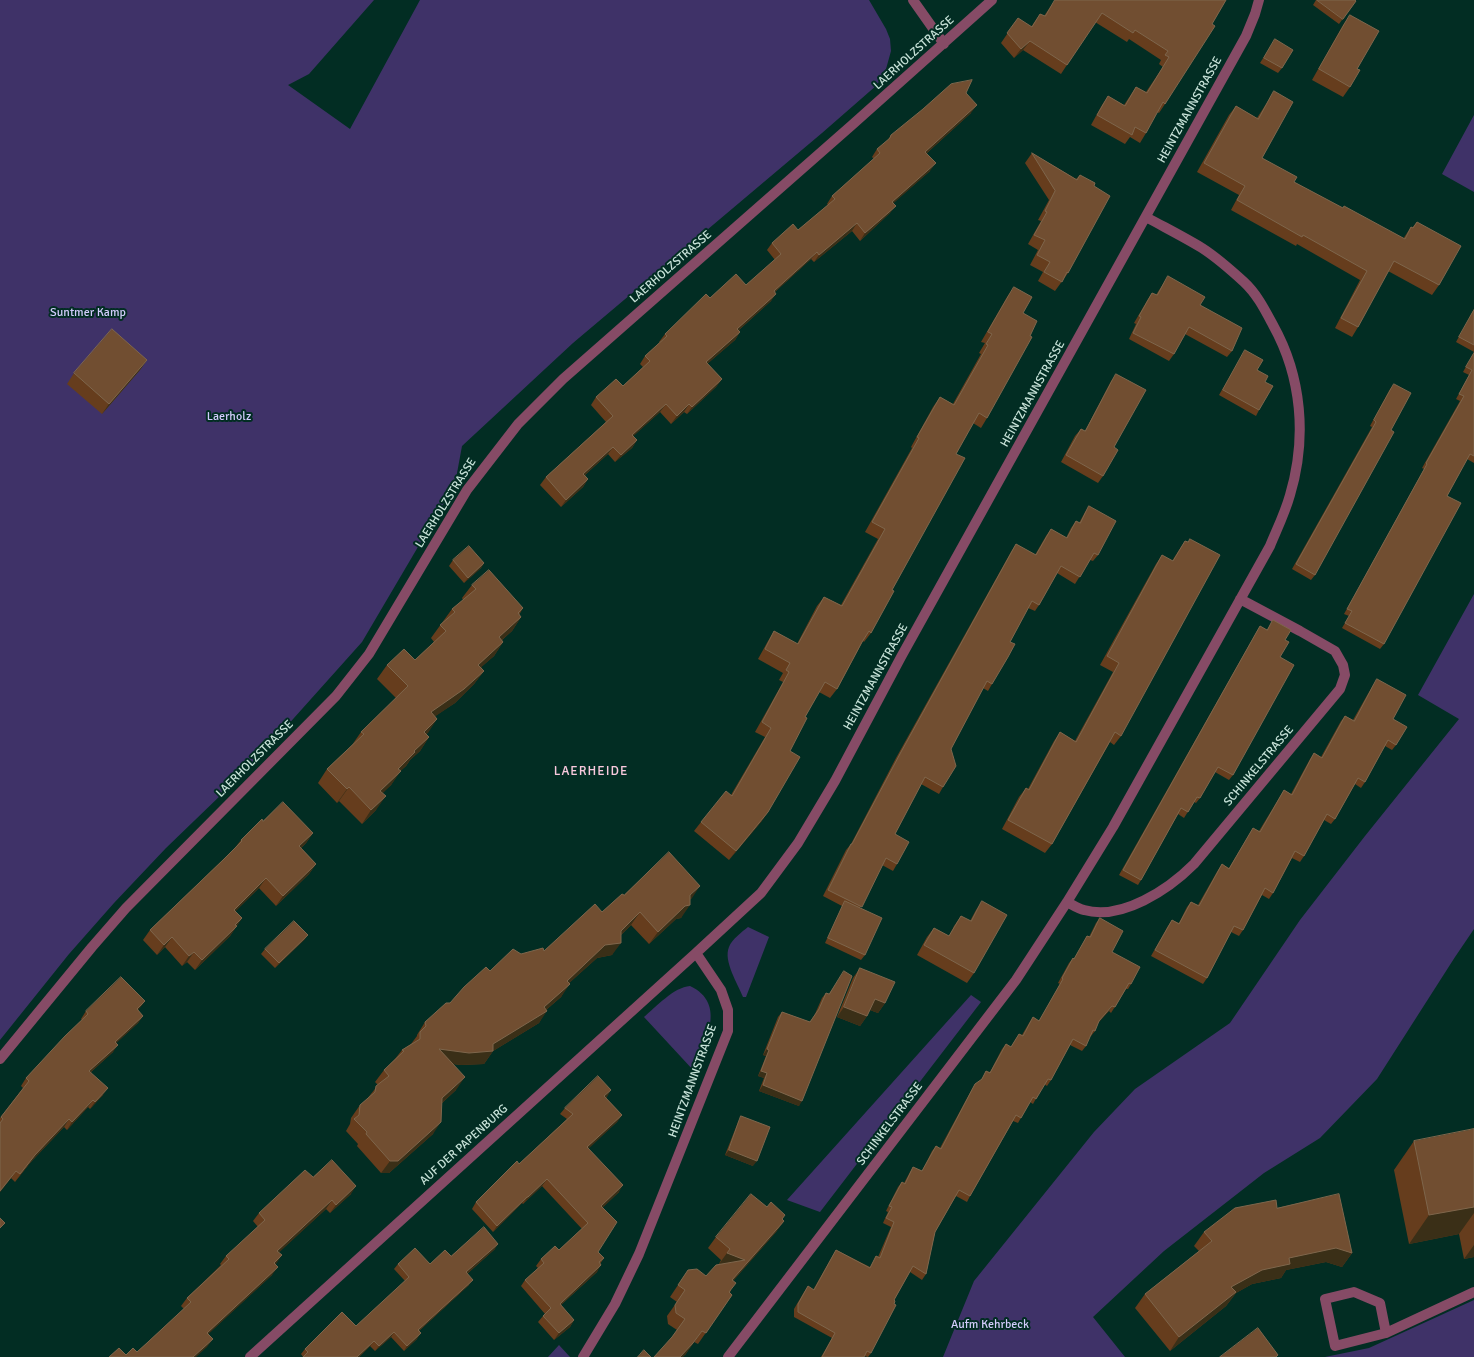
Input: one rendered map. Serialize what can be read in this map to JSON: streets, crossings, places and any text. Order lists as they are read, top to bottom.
{
  "streets": {
    "street": [
      "LAERHOLZSTRASSE",
      "HEINTZMANNSTRASSE",
      "SCHINKELSTRASSE",
      "AUF DER PAPENBURG"
    ]
  },
  "crossings": [
    ["HEINTZMANNSTRASSE", "SCHINKELSTRASSE"],
    ["HEINTZMANNSTRASSE", "AUF DER PAPENBURG"]
  ],
  "districts": ["LAERHEIDE"],
  "parks": ["Suntmer Kamp", "Laerholz", "Aufm Kehrbeck"]
}
